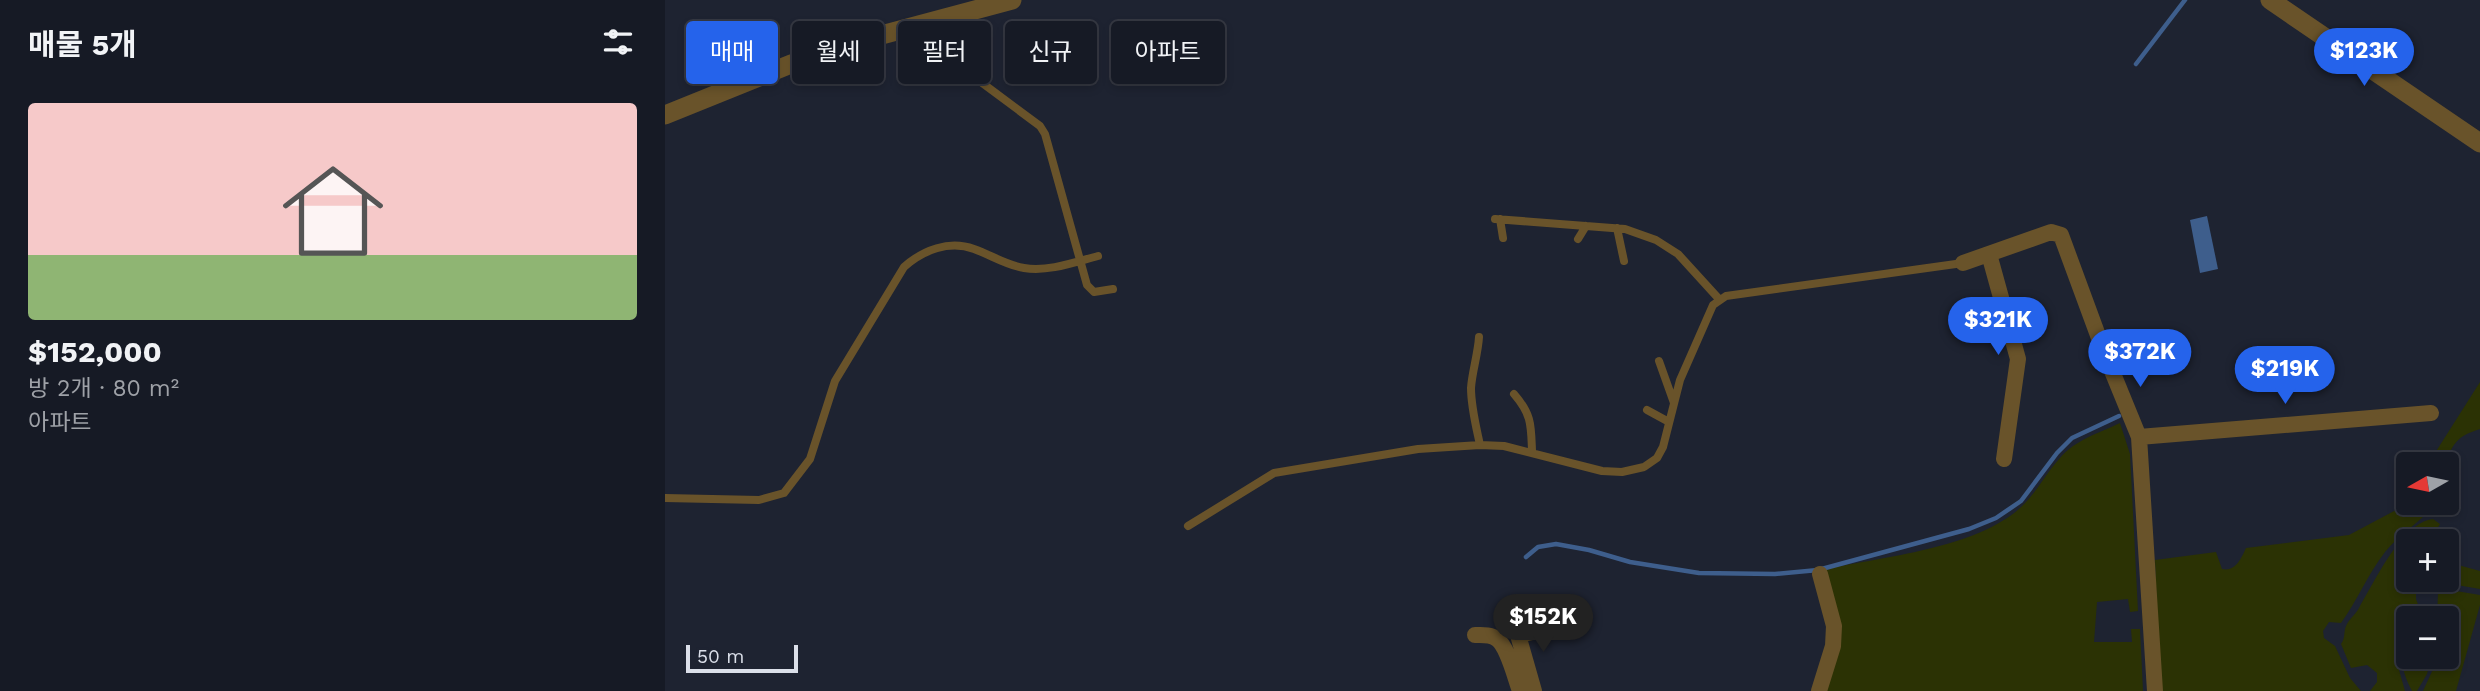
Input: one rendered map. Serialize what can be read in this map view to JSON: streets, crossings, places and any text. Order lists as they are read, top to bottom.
{
  "scale_bar": "50 m",
  "north": "left",
  "page": {
    "heading": "매물 5개",
    "chip": [
      "매매",
      "월세",
      "필터",
      "신규",
      "아파트"
    ],
    "price": [
      "$123K",
      "$321K",
      "$372K",
      "$219K",
      "$152K"
    ],
    "list": [
      {
        "name": "$152,000",
        "note": "방 2개 · 80 m² · 아파트"
      }
    ],
    "map_buttons": ["+", "−"],
    "scale": "50 m"
  }
}
